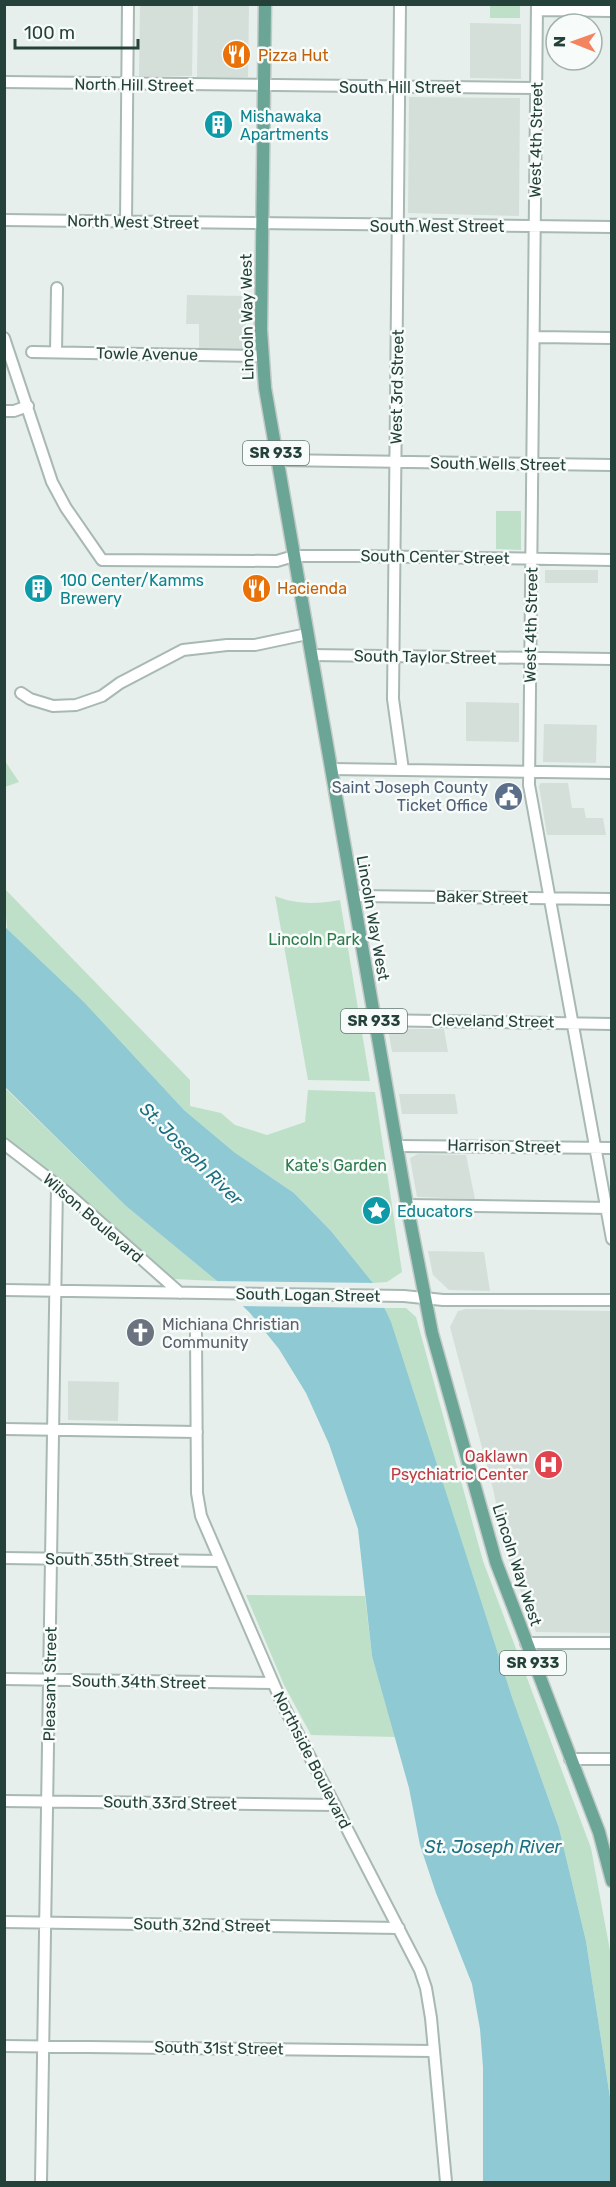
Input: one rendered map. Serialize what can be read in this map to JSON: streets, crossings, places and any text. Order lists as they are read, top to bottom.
{
  "streets": {
    "main road": ["Lincoln Way West", "SR 933"],
    "street": [
      "North Hill Street",
      "South Hill Street",
      "West 4th Street",
      "North West Street",
      "South West Street",
      "Towle Avenue",
      "West 3rd Street",
      "South Wells Street",
      "South Center Street",
      "South Taylor Street",
      "Baker Street",
      "Cleveland Street",
      "Harrison Street",
      "Wilson Boulevard",
      "South Logan Street",
      "South 35th Street",
      "South 34th Street",
      "Pleasant Street",
      "Northside Boulevard",
      "South 33rd Street",
      "South 32nd Street",
      "South 31st Street"
    ]
  },
  "crossings": [
    ["North Hill Street", "South Hill Street"],
    ["North Hill Street", "Lincoln Way West"],
    ["South Hill Street", "West 4th Street"],
    ["South Hill Street", "Lincoln Way West"],
    ["South Hill Street", "West 3rd Street"],
    ["West 4th Street", "South West Street"],
    ["West 4th Street", "South Wells Street"],
    ["West 4th Street", "South Center Street"],
    ["West 4th Street", "South Taylor Street"],
    ["West 4th Street", "Baker Street"],
    ["West 4th Street", "Cleveland Street"],
    ["West 4th Street", "Harrison Street"],
    ["North West Street", "South West Street"],
    ["North West Street", "Lincoln Way West"],
    ["South West Street", "Lincoln Way West"],
    ["South West Street", "West 3rd Street"],
    ["Lincoln Way West", "Towle Avenue"],
    ["Lincoln Way West", "South Wells Street"],
    ["Lincoln Way West", "South Center Street"],
    ["Lincoln Way West", "South Taylor Street"],
    ["Lincoln Way West", "Baker Street"],
    ["Lincoln Way West", "Cleveland Street"],
    ["Lincoln Way West", "Harrison Street"],
    ["Lincoln Way West", "South Logan Street"],
    ["West 3rd Street", "South Wells Street"],
    ["West 3rd Street", "South Center Street"],
    ["West 3rd Street", "South Taylor Street"],
    ["Wilson Boulevard", "South Logan Street"],
    ["Wilson Boulevard", "Pleasant Street"],
    ["South Logan Street", "Pleasant Street"],
    ["South 35th Street", "Pleasant Street"],
    ["South 35th Street", "Northside Boulevard"],
    ["South 34th Street", "Pleasant Street"],
    ["South 34th Street", "Northside Boulevard"],
    ["Pleasant Street", "South 33rd Street"],
    ["Pleasant Street", "South 32nd Street"],
    ["Pleasant Street", "South 31st Street"],
    ["Northside Boulevard", "South 33rd Street"],
    ["Northside Boulevard", "South 32nd Street"],
    ["Northside Boulevard", "South 31st Street"]
  ],
  "water": ["St. Joseph River"],
  "parks": ["Lincoln Park", "Kate's Garden"],
  "places": {
    "restaurant": ["Pizza Hut", "Hacienda"],
    "building": ["Mishawaka Apartments", "100 Center/Kamms Brewery"],
    "public building": ["Saint Joseph County Ticket Office"],
    "place": ["Educators"],
    "church": ["Michiana Christian Community"],
    "hospital": ["Oaklawn Psychiatric Center"]
  },
  "scale_bar": "100 m",
  "north": "left"
}
